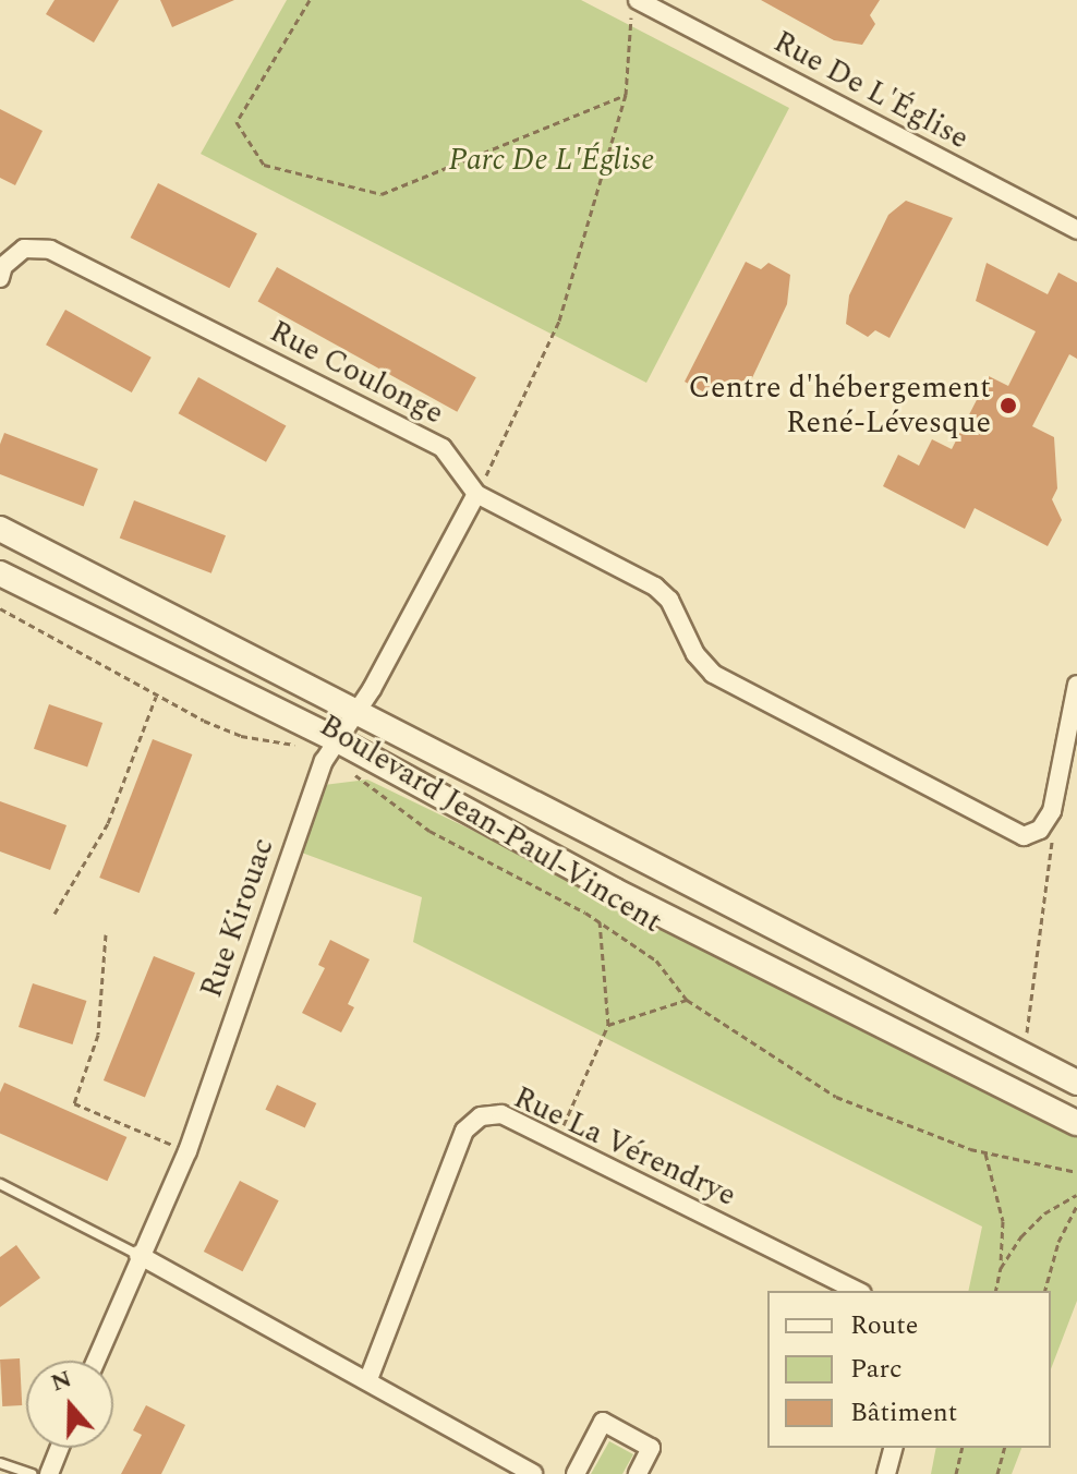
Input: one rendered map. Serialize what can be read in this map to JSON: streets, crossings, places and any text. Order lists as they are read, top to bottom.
{
  "streets": {
    "street": [
      "Rue De L'Église",
      "Rue Coulonge",
      "Boulevard Jean-Paul-Vincent",
      "Rue Kirouac",
      "Rue La Vérendrye"
    ]
  },
  "crossings": [
    ["Rue Coulonge", "Rue Kirouac"],
    ["Boulevard Jean-Paul-Vincent", "Rue Kirouac"]
  ],
  "parks": ["Parc De L'Église"],
  "places": ["Centre d'hébergement René-Lévesque"],
  "legend": ["Route", "Parc", "Bâtiment"],
  "north": "top"
}
